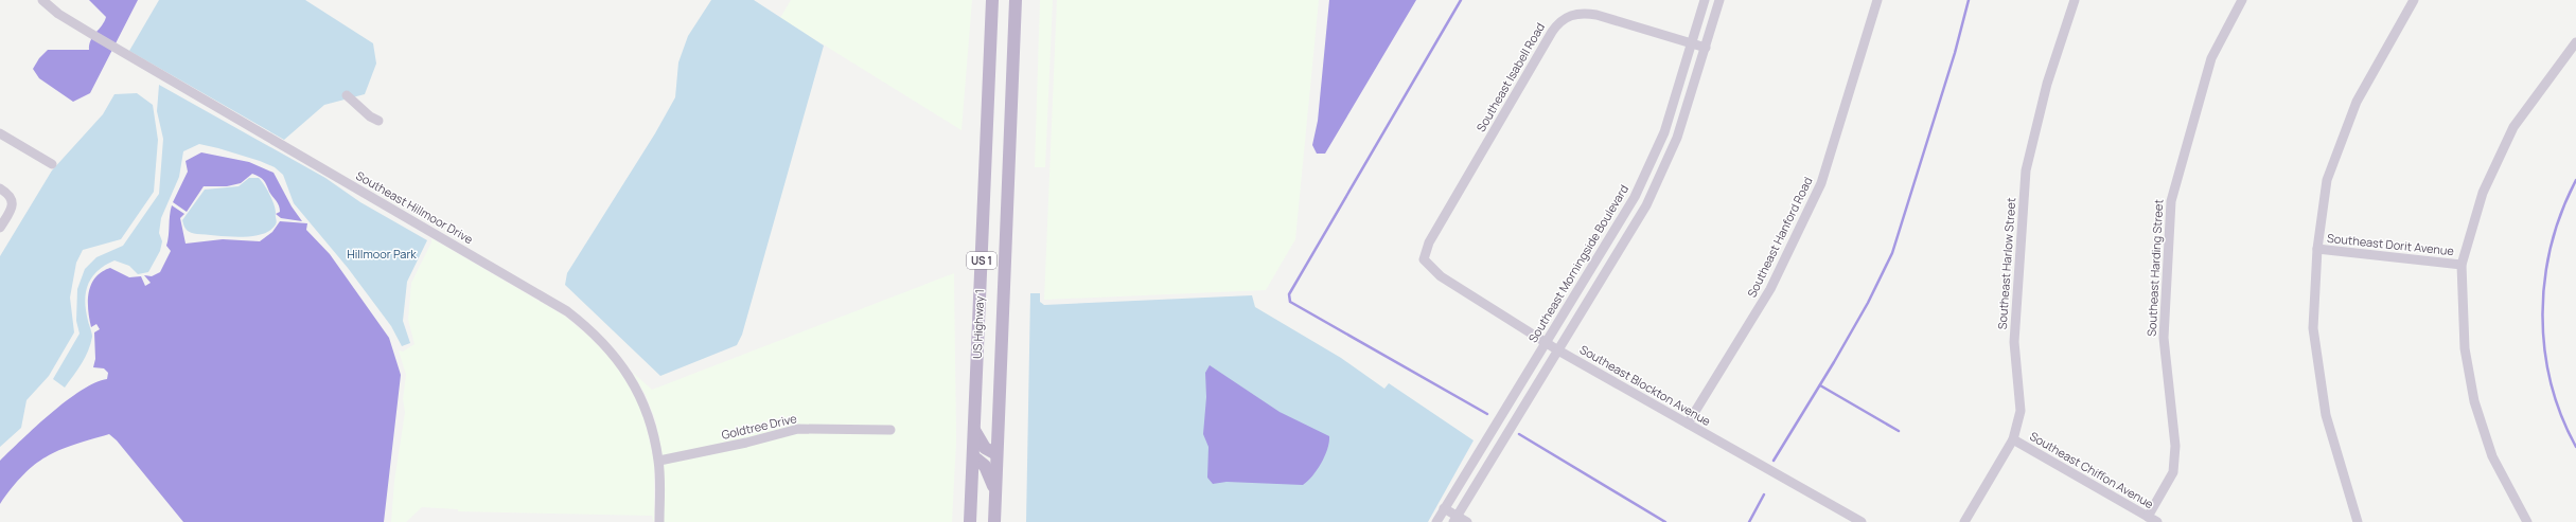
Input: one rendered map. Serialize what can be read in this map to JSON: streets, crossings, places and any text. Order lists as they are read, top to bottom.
{
  "streets": {
    "main road": ["US 1", "US Highway 1"],
    "street": [
      "Southeast Isabell Road",
      "Southeast Hillmoor Drive",
      "Southeast Hanford Road",
      "Southeast Dorit Avenue",
      "Southeast Morningside Boulevard",
      "Southeast Harlow Street",
      "Southeast Harding Street",
      "Southeast Blockton Avenue",
      "Goldtree Drive",
      "Southeast Chiffon Avenue"
    ]
  },
  "crossings": [
    ["Southeast Isabell Road", "Southeast Morningside Boulevard"],
    ["Southeast Isabell Road", "Southeast Blockton Avenue"],
    ["Southeast Hillmoor Drive", "Goldtree Drive"],
    ["Southeast Hanford Road", "Southeast Blockton Avenue"],
    ["Southeast Morningside Boulevard", "Southeast Blockton Avenue"],
    ["Southeast Harlow Street", "Southeast Chiffon Avenue"],
    ["Southeast Harding Street", "Southeast Chiffon Avenue"]
  ],
  "parks": ["Hillmoor Park"]
}
